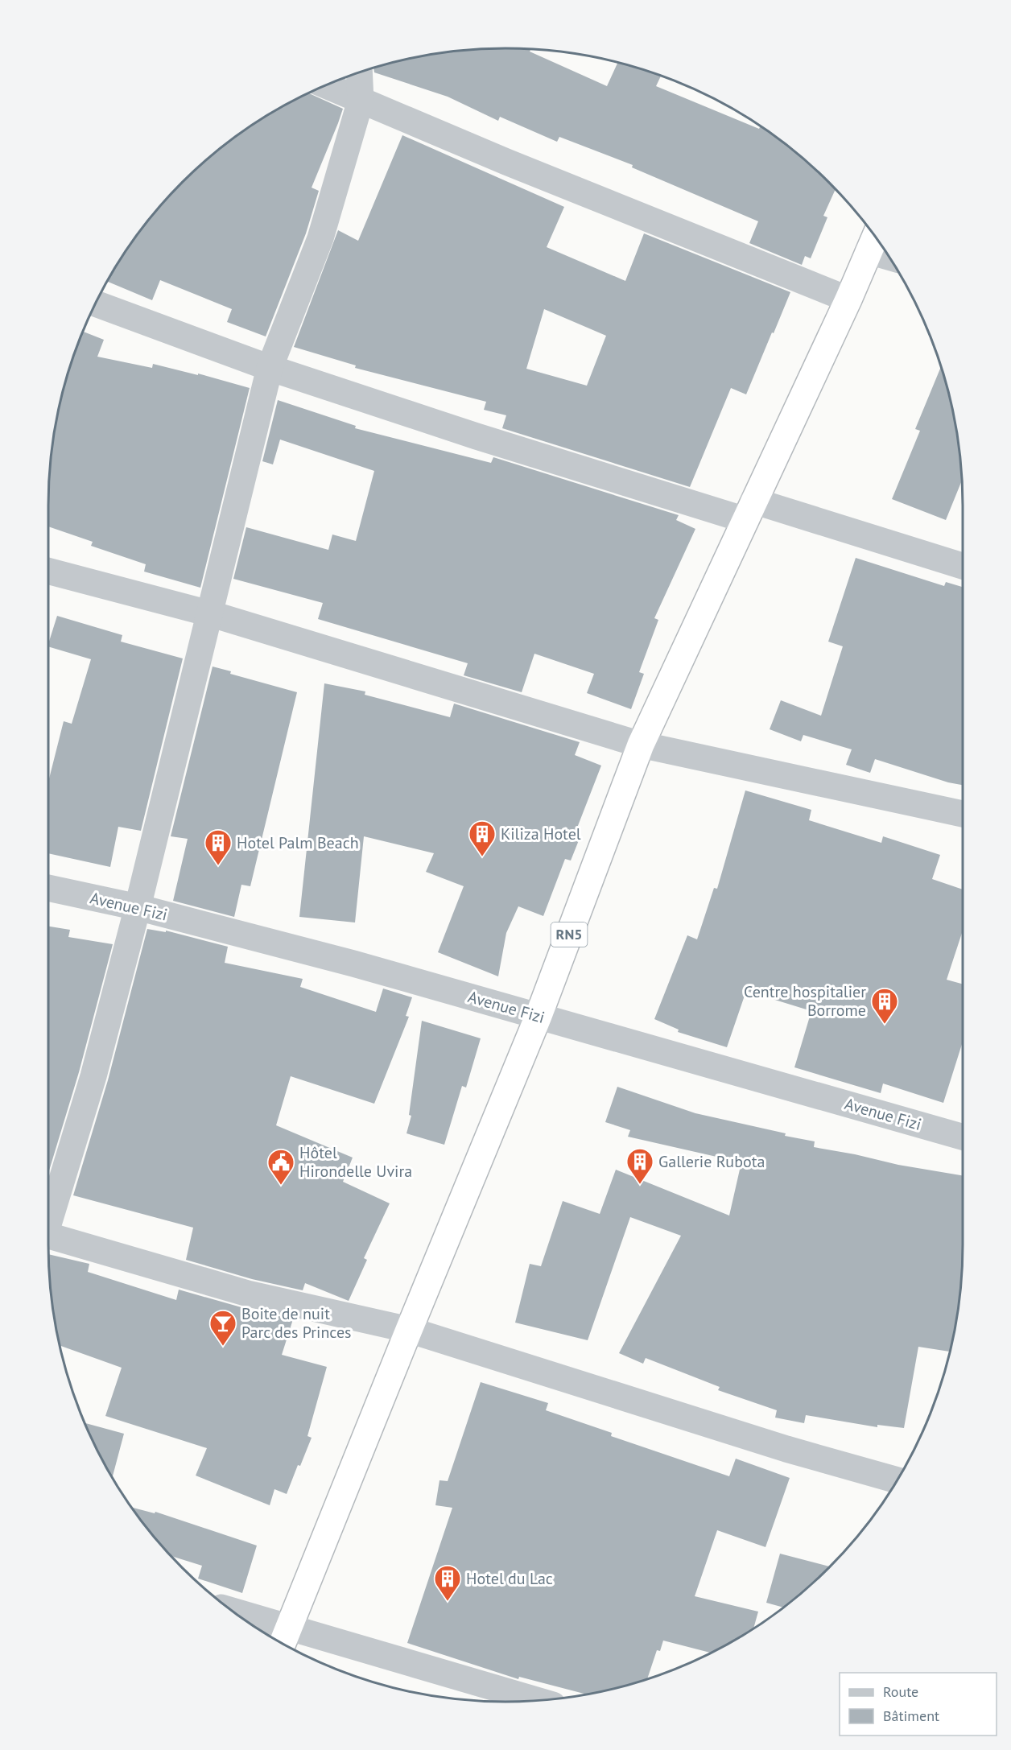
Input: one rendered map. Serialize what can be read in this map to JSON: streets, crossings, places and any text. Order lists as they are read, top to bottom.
{
  "streets": {
    "highway": ["RN5"],
    "street": ["Avenue Fizi"]
  },
  "crossings": [
    ["Avenue Fizi", "RN5"]
  ],
  "places": {
    "building": [
      "Kiliza Hotel",
      "Hotel Palm Beach",
      "Centre hospitalier Borrome",
      "Gallerie Rubota",
      "Hotel du Lac"
    ],
    "public building": ["Hôtel Hirondelle Uvira"],
    "bar": ["Boite de nuit Parc des Princes"]
  },
  "legend": ["Route", "Bâtiment"]
}
